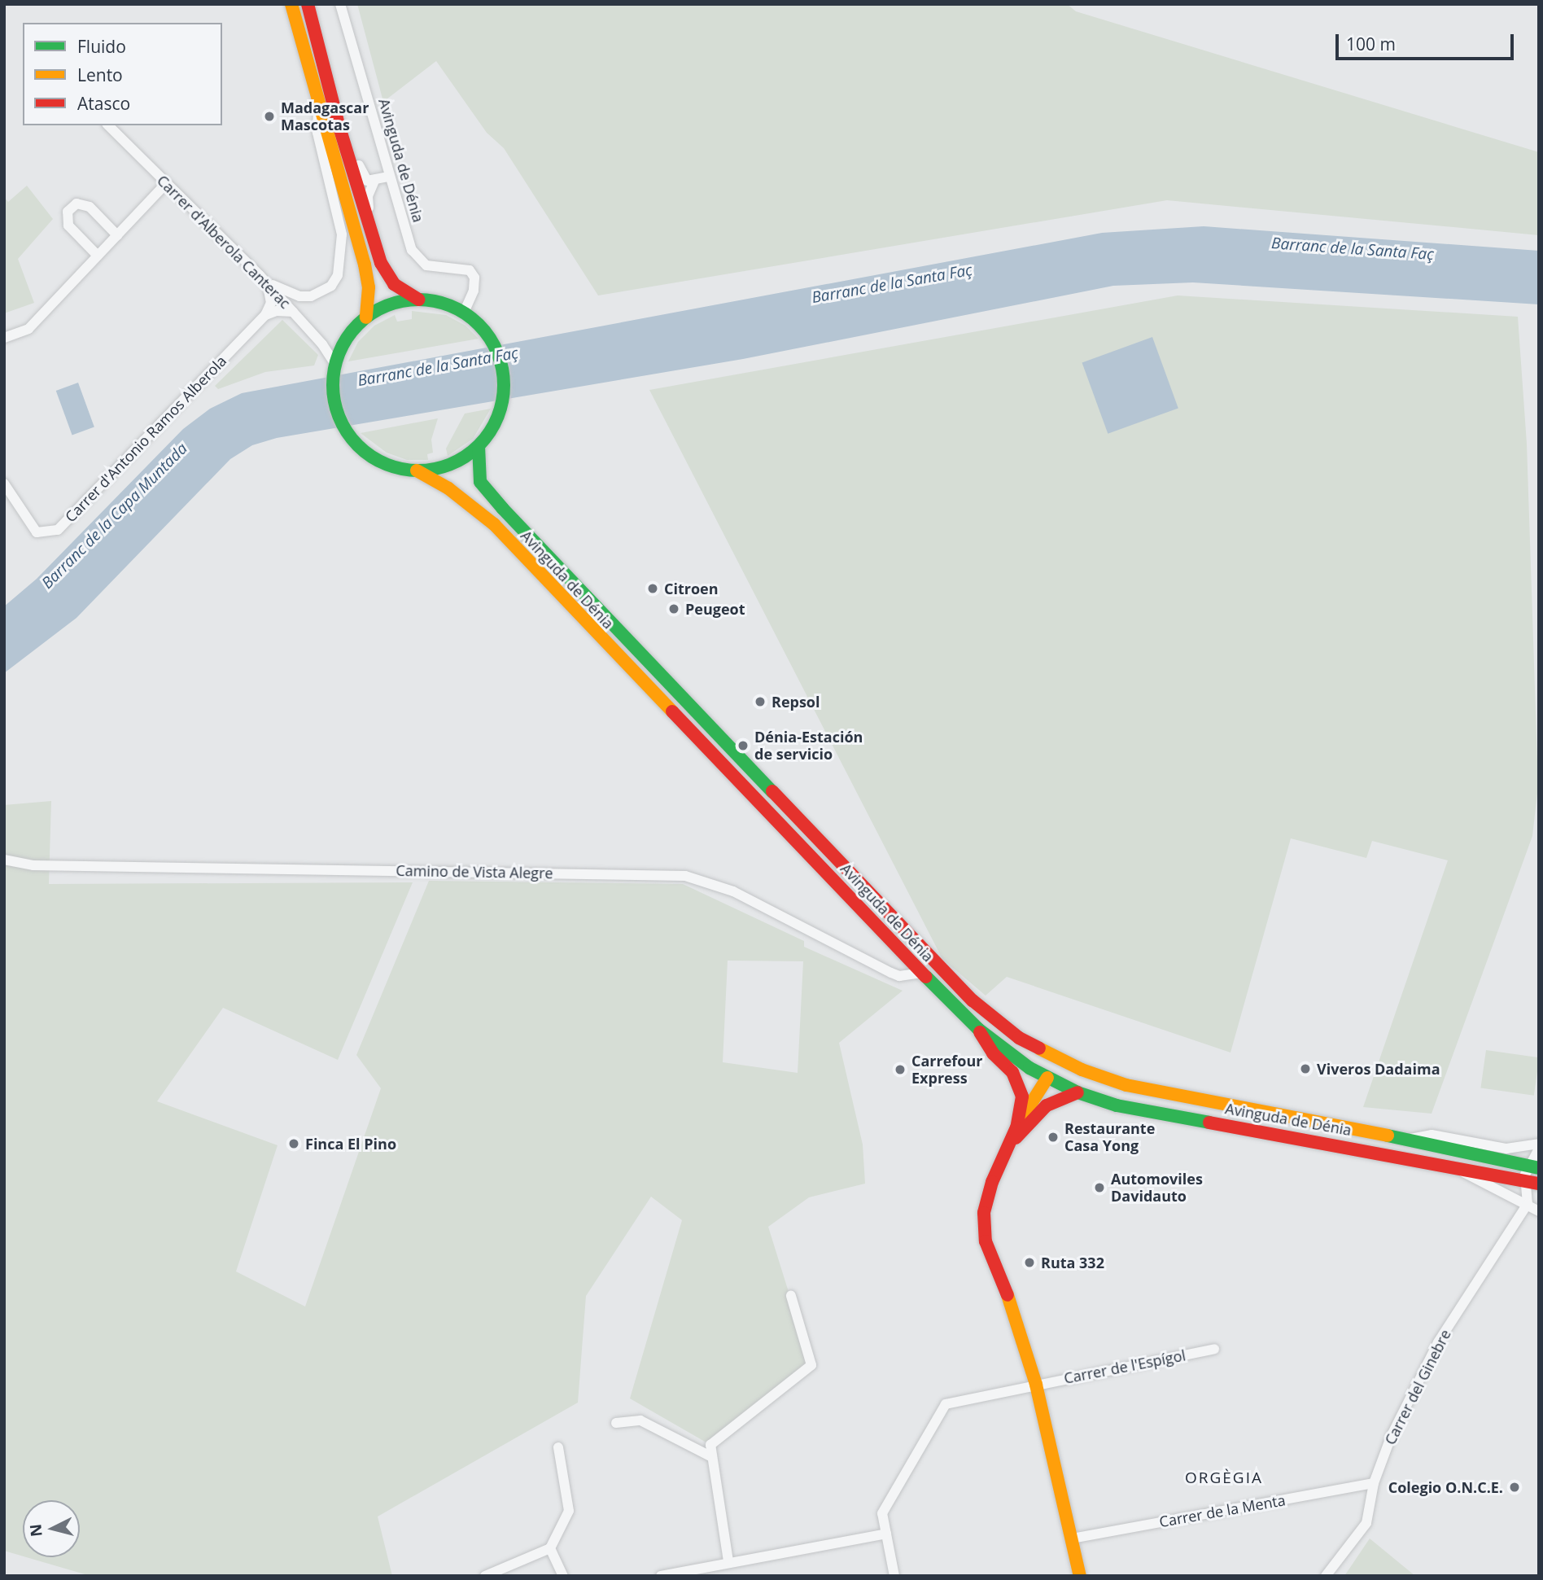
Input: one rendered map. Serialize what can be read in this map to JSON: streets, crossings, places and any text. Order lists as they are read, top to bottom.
{
  "streets": {
    "main road": ["Avinguda de Dénia"],
    "street": [
      "Carrer d'Alberola Canterac",
      "Carrer d'Antonio Ramos Alberola",
      "Camino de Vista Alegre",
      "Carrer de l'Espígol",
      "Carrer del Ginebre",
      "Carrer de la Menta"
    ]
  },
  "crossings": [
    ["Avinguda de Dénia", "Carrer d'Alberola Canterac"],
    ["Avinguda de Dénia", "Camino de Vista Alegre"],
    ["Avinguda de Dénia", "Carrer del Ginebre"],
    ["Carrer del Ginebre", "Carrer de la Menta"]
  ],
  "districts": ["ORGÈGIA"],
  "water": ["Barranc de la Santa Faç", "Barranc de la Capa Muntada"],
  "places": [
    "Madagascar Mascotas",
    "Citroen",
    "Peugeot",
    "Repsol",
    "Dénia-Estación de servicio",
    "Viveros Dadaima",
    "Carrefour Express",
    "Restaurante Casa Yong",
    "Finca El Pino",
    "Automoviles Davidauto",
    "Ruta 332",
    "Colegio O.N.C.E."
  ],
  "legend": ["Fluido", "Lento", "Atasco"],
  "scale_bar": "100 m",
  "north": "left"
}
